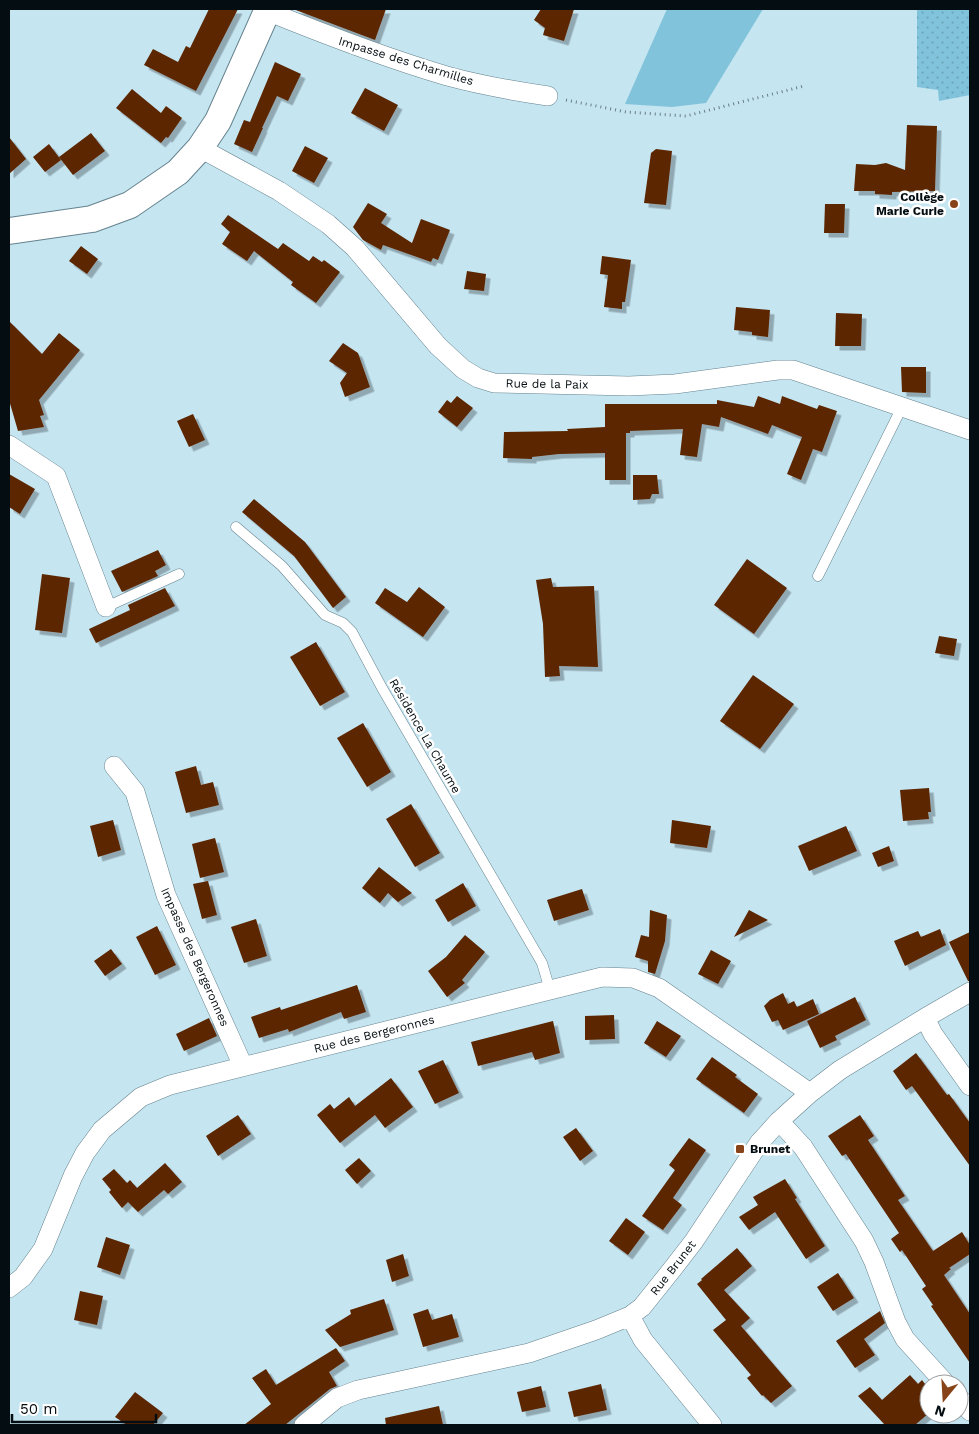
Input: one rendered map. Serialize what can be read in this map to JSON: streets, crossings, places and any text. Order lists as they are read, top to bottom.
{
  "streets": {
    "street": [
      "Impasse des Charmilles",
      "Rue de la Paix",
      "Impasse des Bergeronnes",
      "Rue des Bergeronnes",
      "Rue Brunet"
    ],
    "lane": ["Résidence La Chaume"]
  },
  "crossings": [
    ["Résidence La Chaume", "Rue des Bergeronnes"],
    ["Impasse des Bergeronnes", "Rue des Bergeronnes"],
    ["Rue des Bergeronnes", "Rue Brunet"]
  ],
  "places": {
    "other": ["Collège Marie Curie"],
    "transit": ["Brunet"]
  },
  "scale_bar": "50 m",
  "north": "bottom"
}
